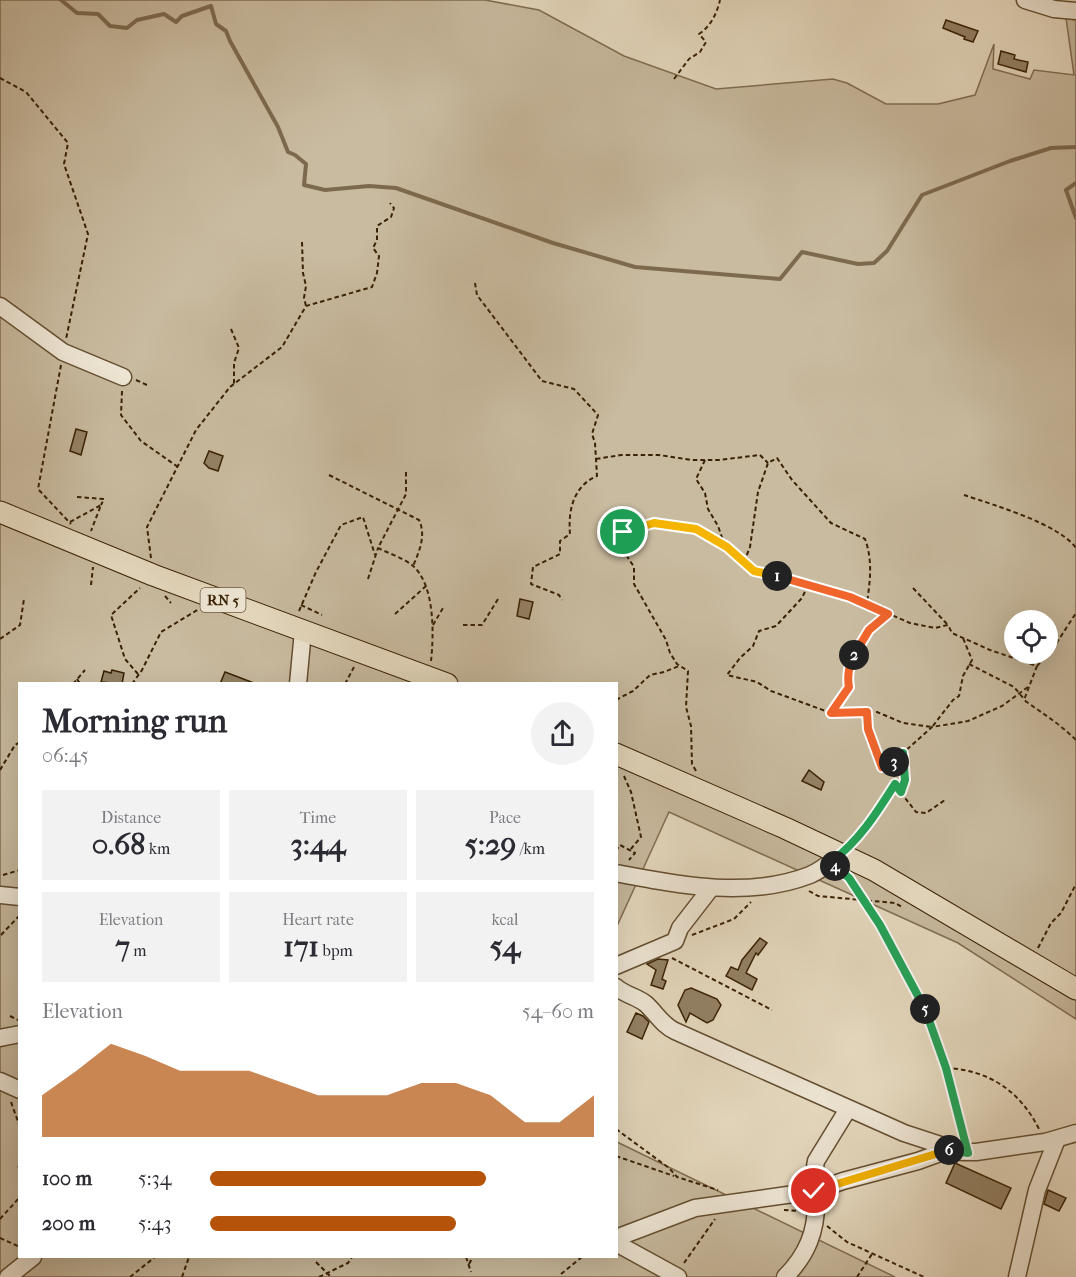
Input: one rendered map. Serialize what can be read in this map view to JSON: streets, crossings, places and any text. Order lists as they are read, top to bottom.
{
  "streets": {
    "main road": ["RN 5"]
  },
  "page": {
    "pins": [
      "1",
      "2",
      "3",
      "4",
      "5",
      "6"
    ],
    "heading": ["Morning run", "06:45"],
    "stats": [
      ["Distance", "0.68 km"],
      ["Time", "3:44"],
      ["Pace", "5:29 /km"],
      ["Elevation", "7 m"],
      ["Heart rate", "171 bpm"],
      ["kcal", "54"]
    ],
    "chart": ["Elevation", "54–60 m"],
    "list": [
      {
        "name": "100 m",
        "note": "5:34"
      },
      {
        "name": "200 m",
        "note": "5:43"
      }
    ]
  }
}
